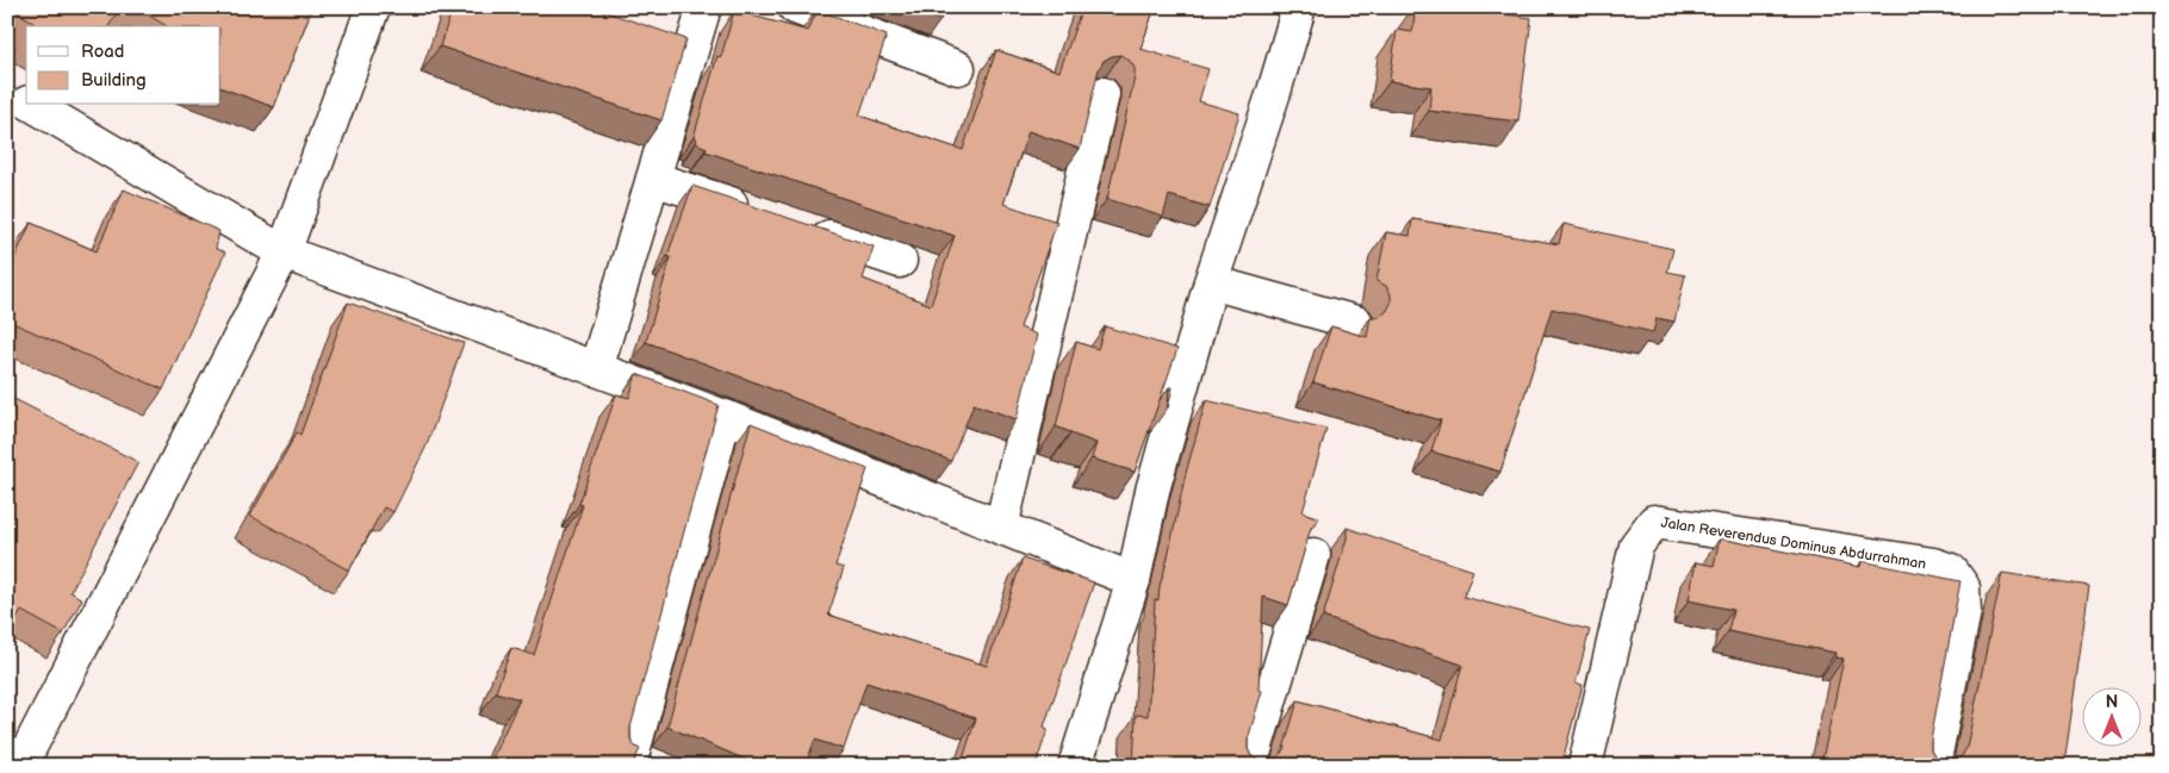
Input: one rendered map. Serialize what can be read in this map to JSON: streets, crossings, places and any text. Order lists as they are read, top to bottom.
{
  "streets": {
    "street": ["Jalan Reverendus Dominus Abdurrahman"]
  },
  "legend": ["Road", "Building"],
  "north": "top"
}
